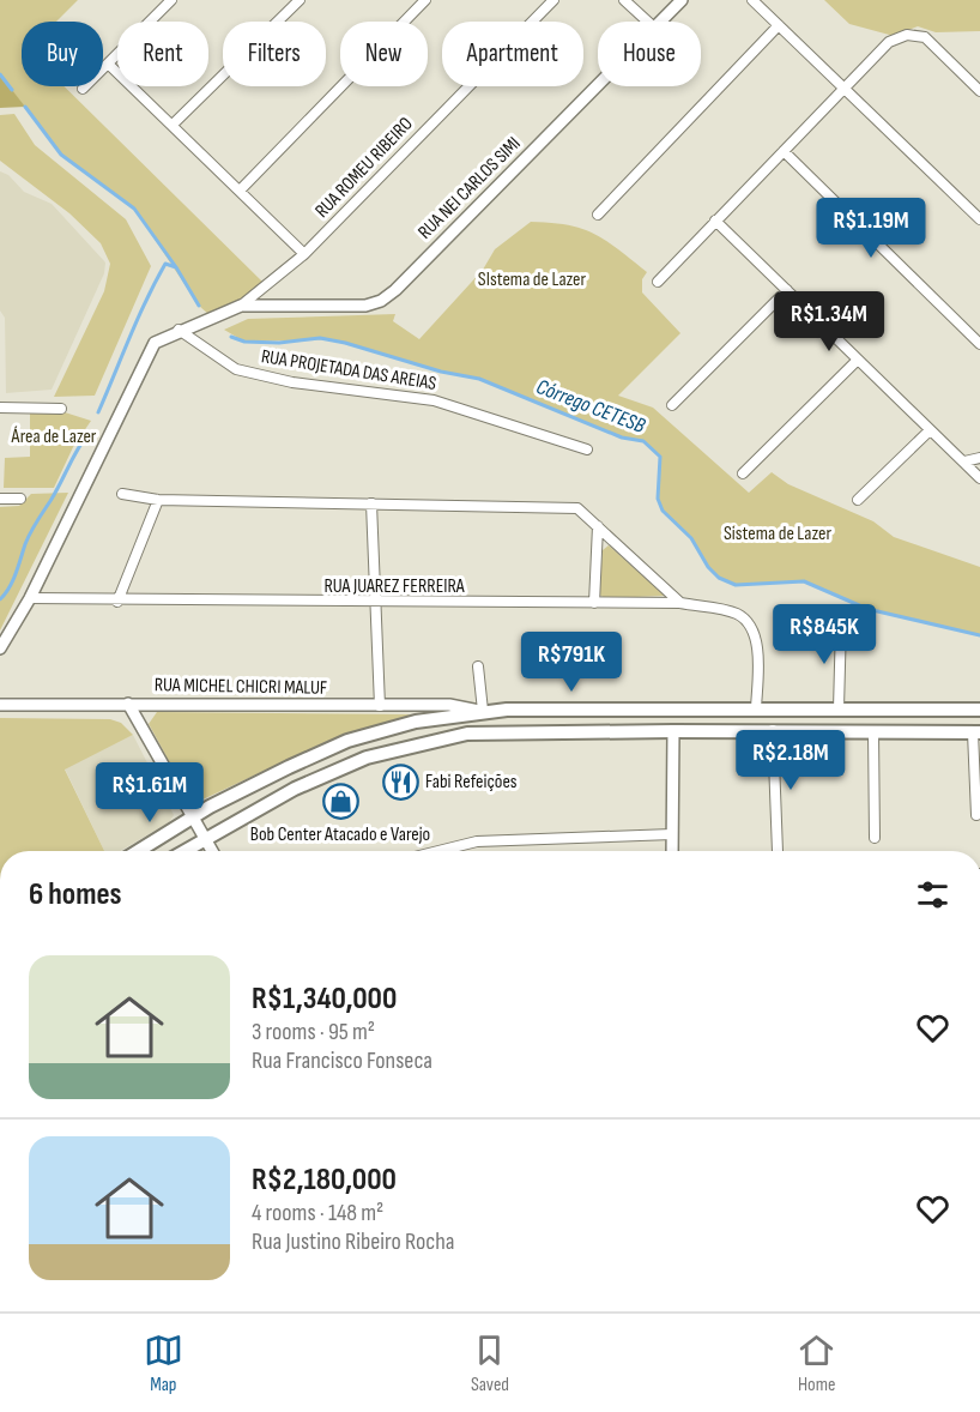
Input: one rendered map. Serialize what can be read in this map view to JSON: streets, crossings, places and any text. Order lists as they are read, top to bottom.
{
  "streets": {
    "street": [
      "RUA ROMEU RIBEIRO",
      "RUA NEI CARLOS SIMI",
      "RUA PROJETADA DAS AREIAS",
      "RUA JUAREZ FERREIRA",
      "RUA MICHEL CHICRI MALUF"
    ]
  },
  "crossings": [
    ["RUA ROMEU RIBEIRO", "RUA NEI CARLOS SIMI"],
    ["RUA ROMEU RIBEIRO", "RUA PROJETADA DAS AREIAS"]
  ],
  "water": ["Córrego CETESB"],
  "parks": ["SIstema de Lazer", "Área de Lazer", "Sistema de Lazer"],
  "places": {
    "restaurant": ["Fabi Refeições"],
    "shop": ["Bob Center Atacado e Varejo"]
  },
  "page": {
    "chip": [
      "Buy",
      "Rent",
      "Filters",
      "New",
      "Apartment",
      "House"
    ],
    "price": [
      "R$1.19M",
      "R$1.34M",
      "R$845K",
      "R$791K",
      "R$2.18M",
      "R$1.61M"
    ],
    "heading": "6 homes",
    "list": [
      {
        "name": "R$1,340,000",
        "note": "3 rooms · 95 m² · Rua Francisco Fonseca"
      },
      {
        "name": "R$2,180,000",
        "note": "4 rooms · 148 m² · Rua Justino Ribeiro Rocha"
      }
    ],
    "tabs": ["Map", "Saved", "Home"]
  }
}
